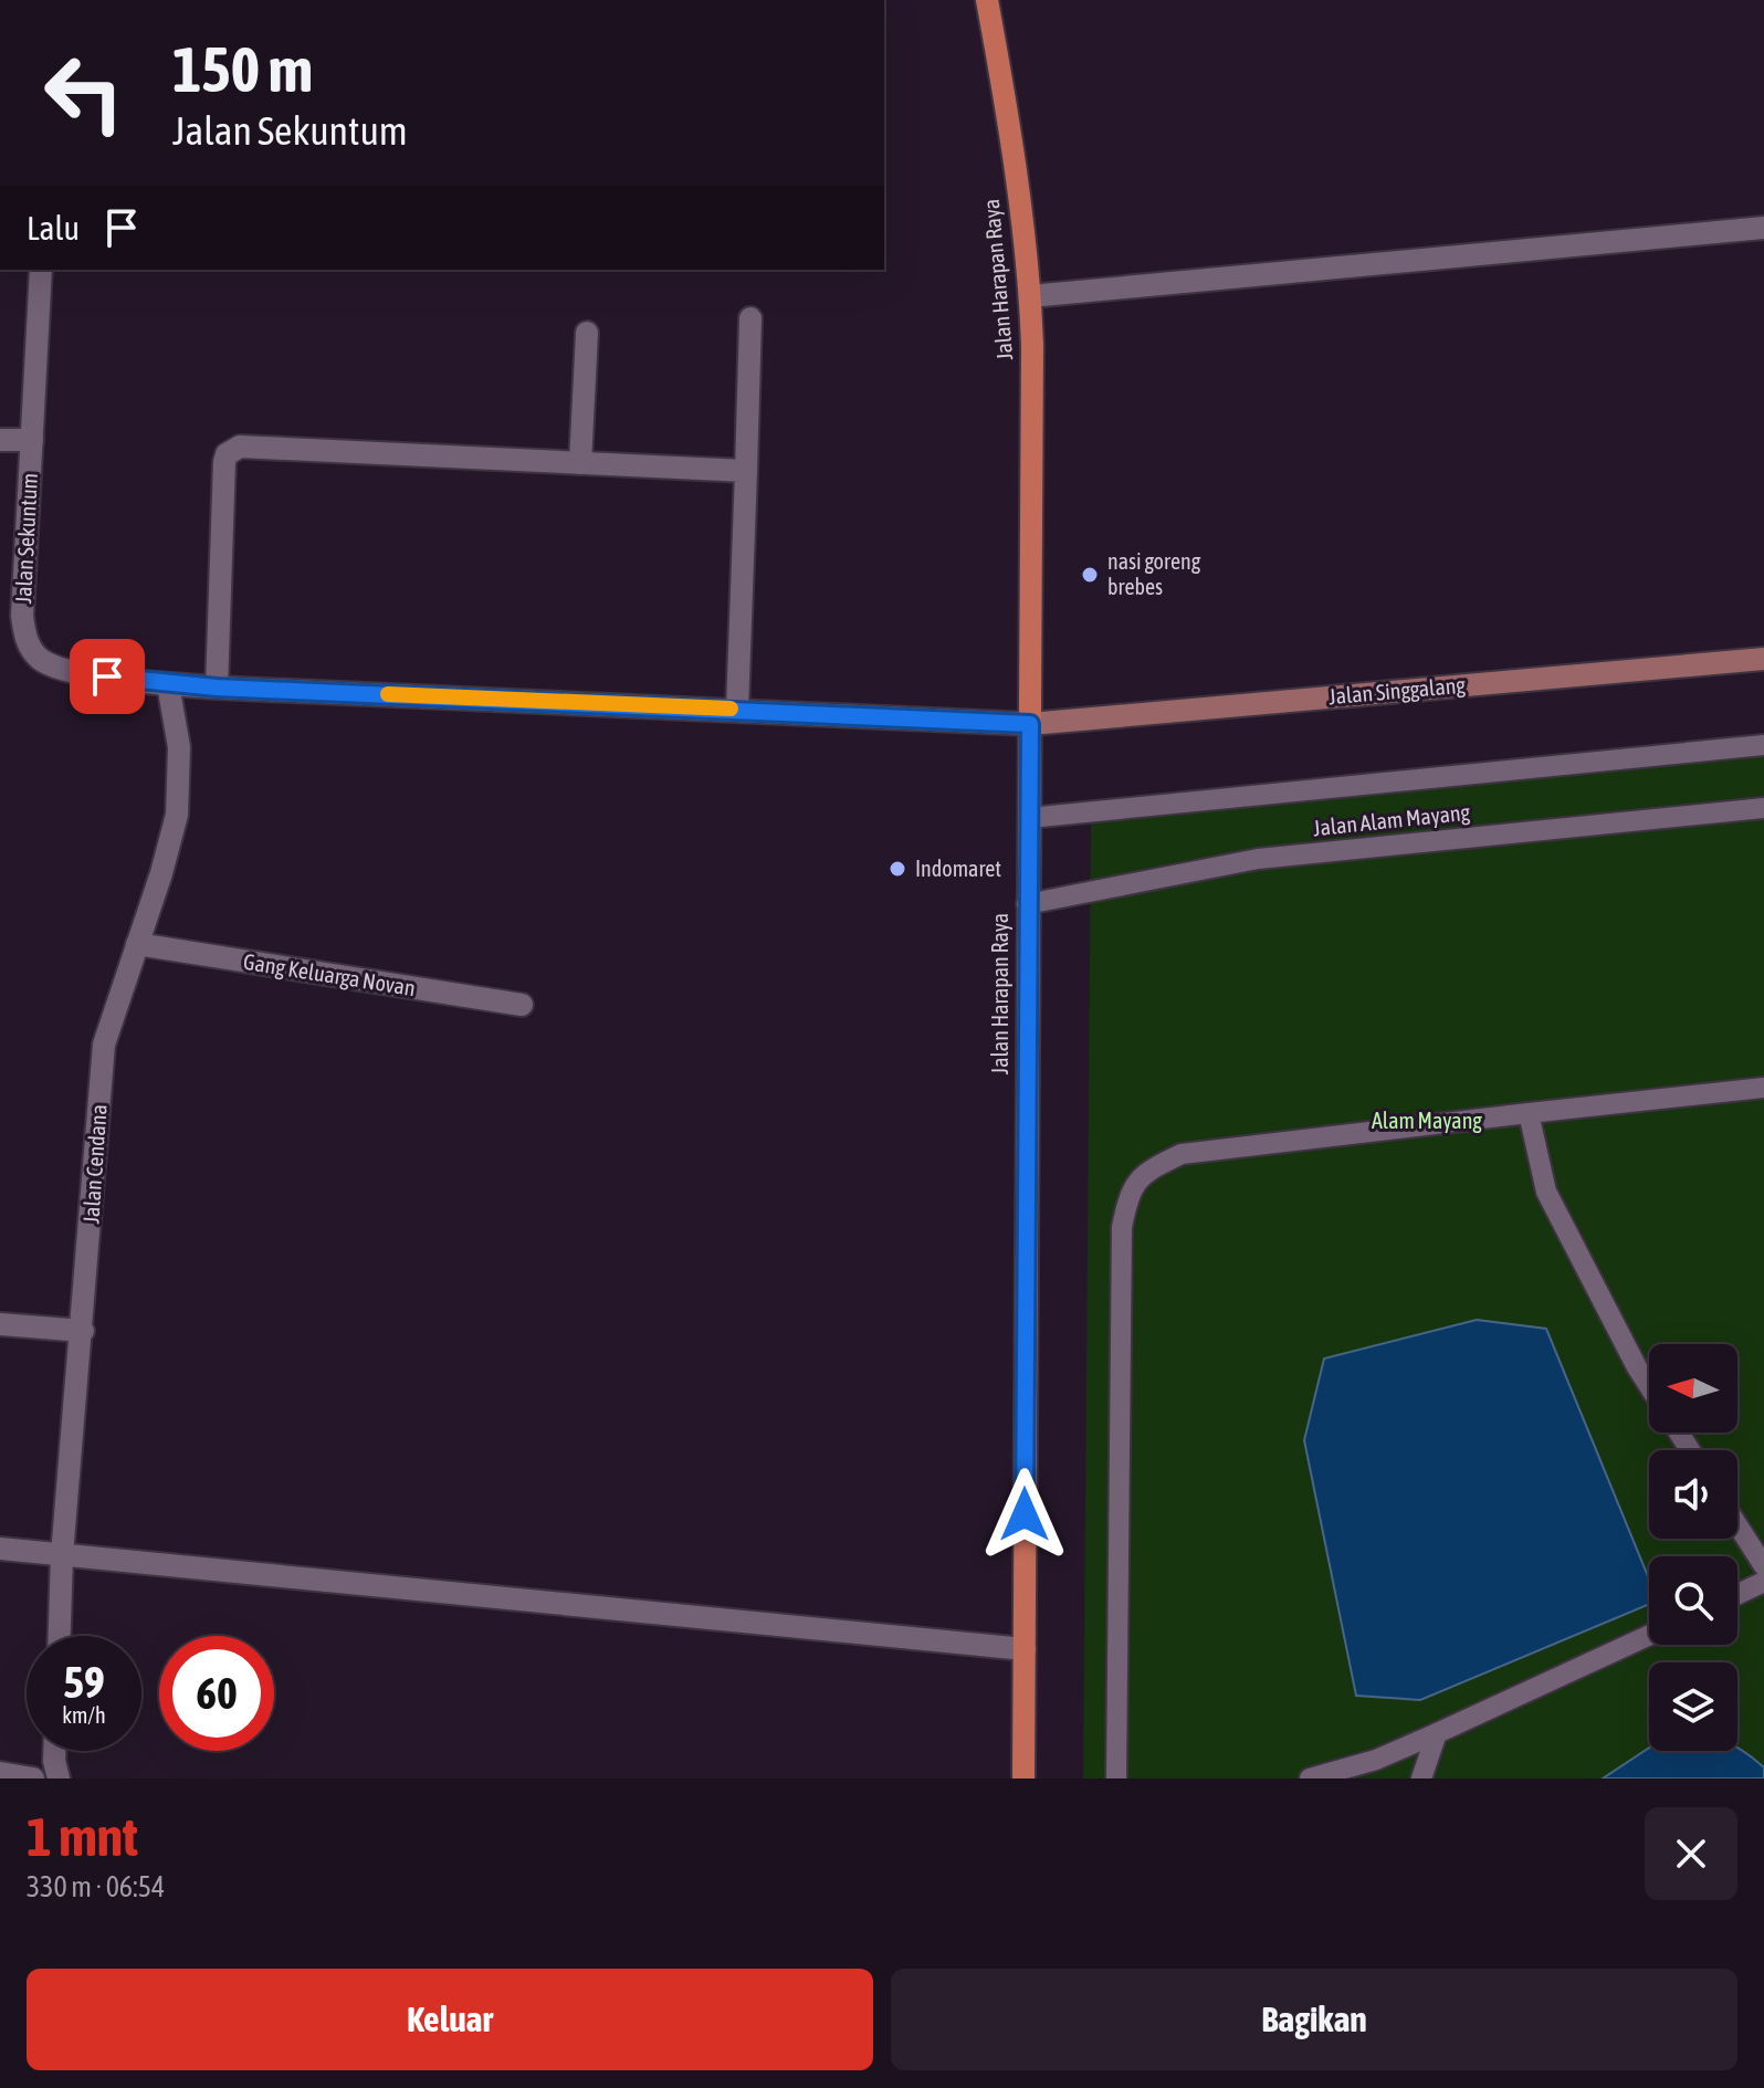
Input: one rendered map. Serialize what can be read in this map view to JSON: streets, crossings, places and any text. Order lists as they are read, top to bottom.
{
  "streets": {
    "main road": ["Jalan Harapan Raya", "Jalan Singgalang"],
    "street": ["Jalan Sekuntum", "Gang Keluarga Novan", "Jalan Cendana"],
    "lane": ["Jalan Alam Mayang"]
  },
  "crossings": [
    ["Jalan Harapan Raya", "Jalan Sekuntum"],
    ["Jalan Harapan Raya", "Jalan Singgalang"],
    ["Jalan Harapan Raya", "Jalan Alam Mayang"],
    ["Jalan Sekuntum", "Jalan Singgalang"],
    ["Jalan Sekuntum", "Jalan Cendana"],
    ["Gang Keluarga Novan", "Jalan Cendana"]
  ],
  "parks": ["Alam Mayang"],
  "places": ["nasi goreng brebes", "Indomaret"],
  "north": "left",
  "page": {
    "turn": ["150 m", "Jalan Sekuntum"],
    "then": "Lalu",
    "speed": "59 km/h",
    "limit": "60",
    "heading": ["1 mnt", "330 m · 06:54"],
    "buttons": ["Keluar", "Bagikan"]
  }
}
